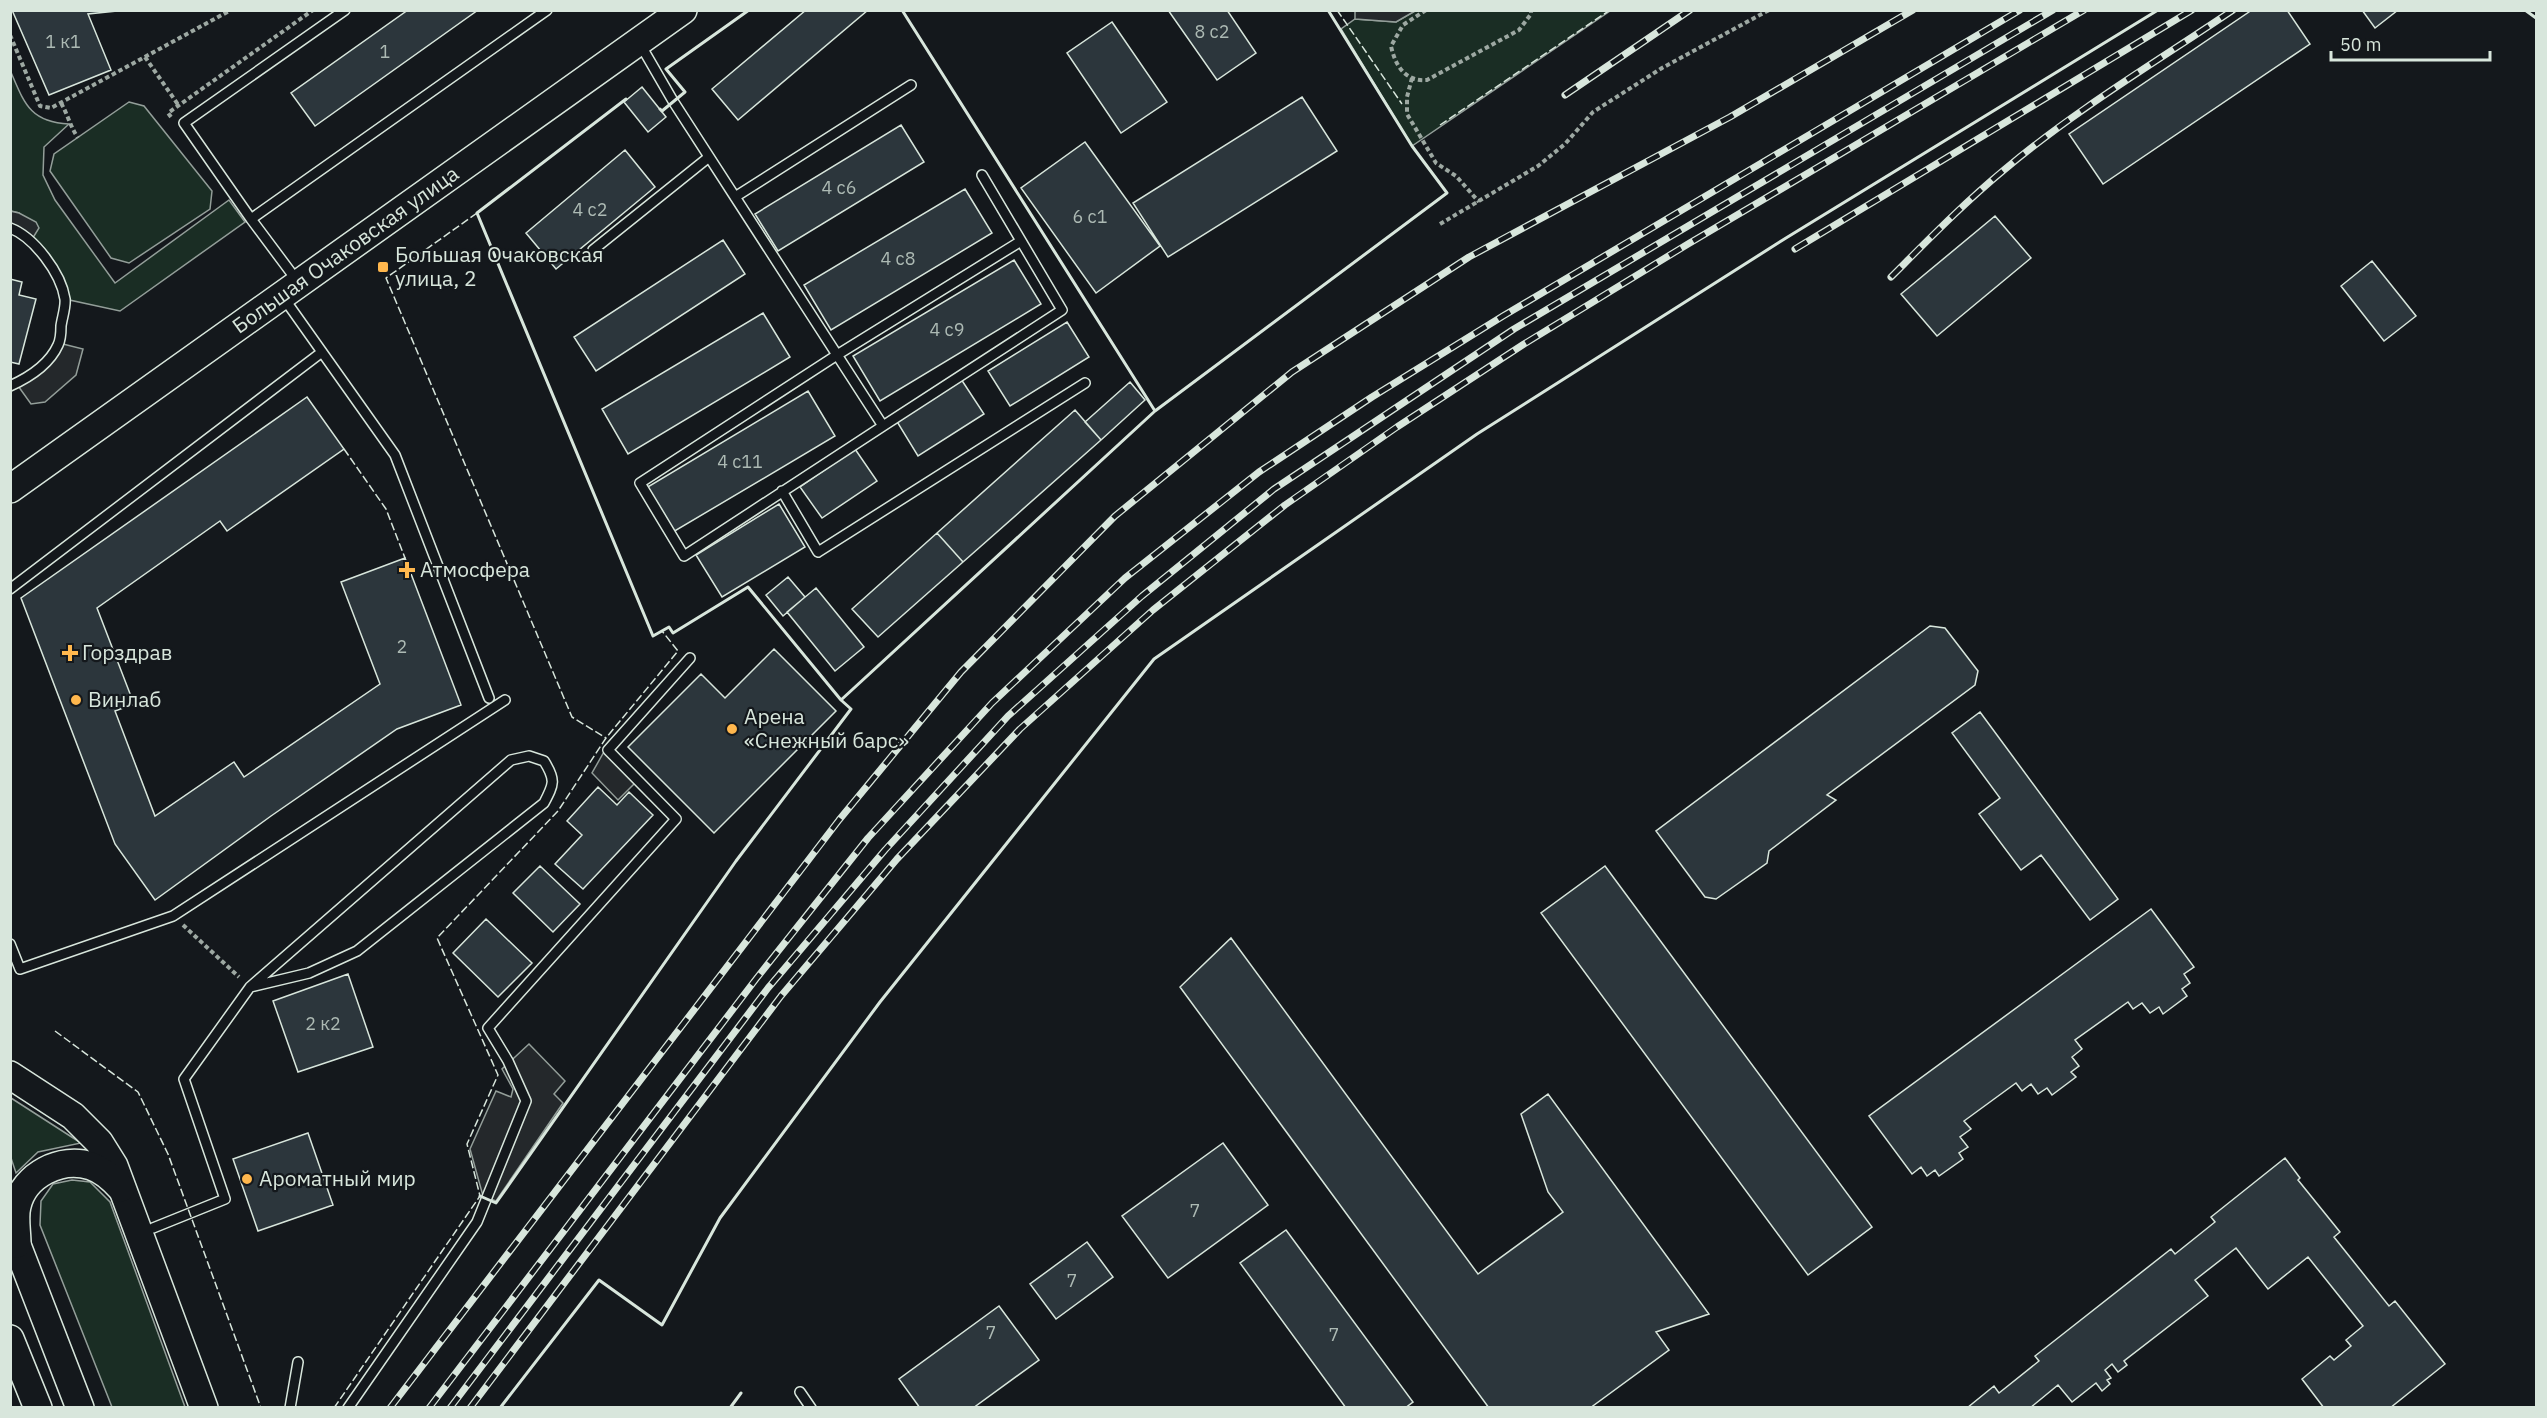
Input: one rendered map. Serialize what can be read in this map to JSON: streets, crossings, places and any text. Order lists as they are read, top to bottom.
{
  "streets": {
    "street": ["Большая Очаковская улица"]
  },
  "places": {
    "transit": ["Большая Очаковская улица, 2"],
    "health": ["Атмосфера", "Горздрав"],
    "other": ["Винлаб", "Арена «Снежный барс»", "Ароматный мир"]
  },
  "house_numbers": [
    "8 с2",
    "1 к1",
    "1",
    "4 с6",
    "4 с2",
    "6 с1",
    "4 с8",
    "4 с9",
    "4 с11",
    "2",
    "2 к2",
    "7",
    "7",
    "7",
    "7"
  ],
  "scale_bar": "50 m"
}
